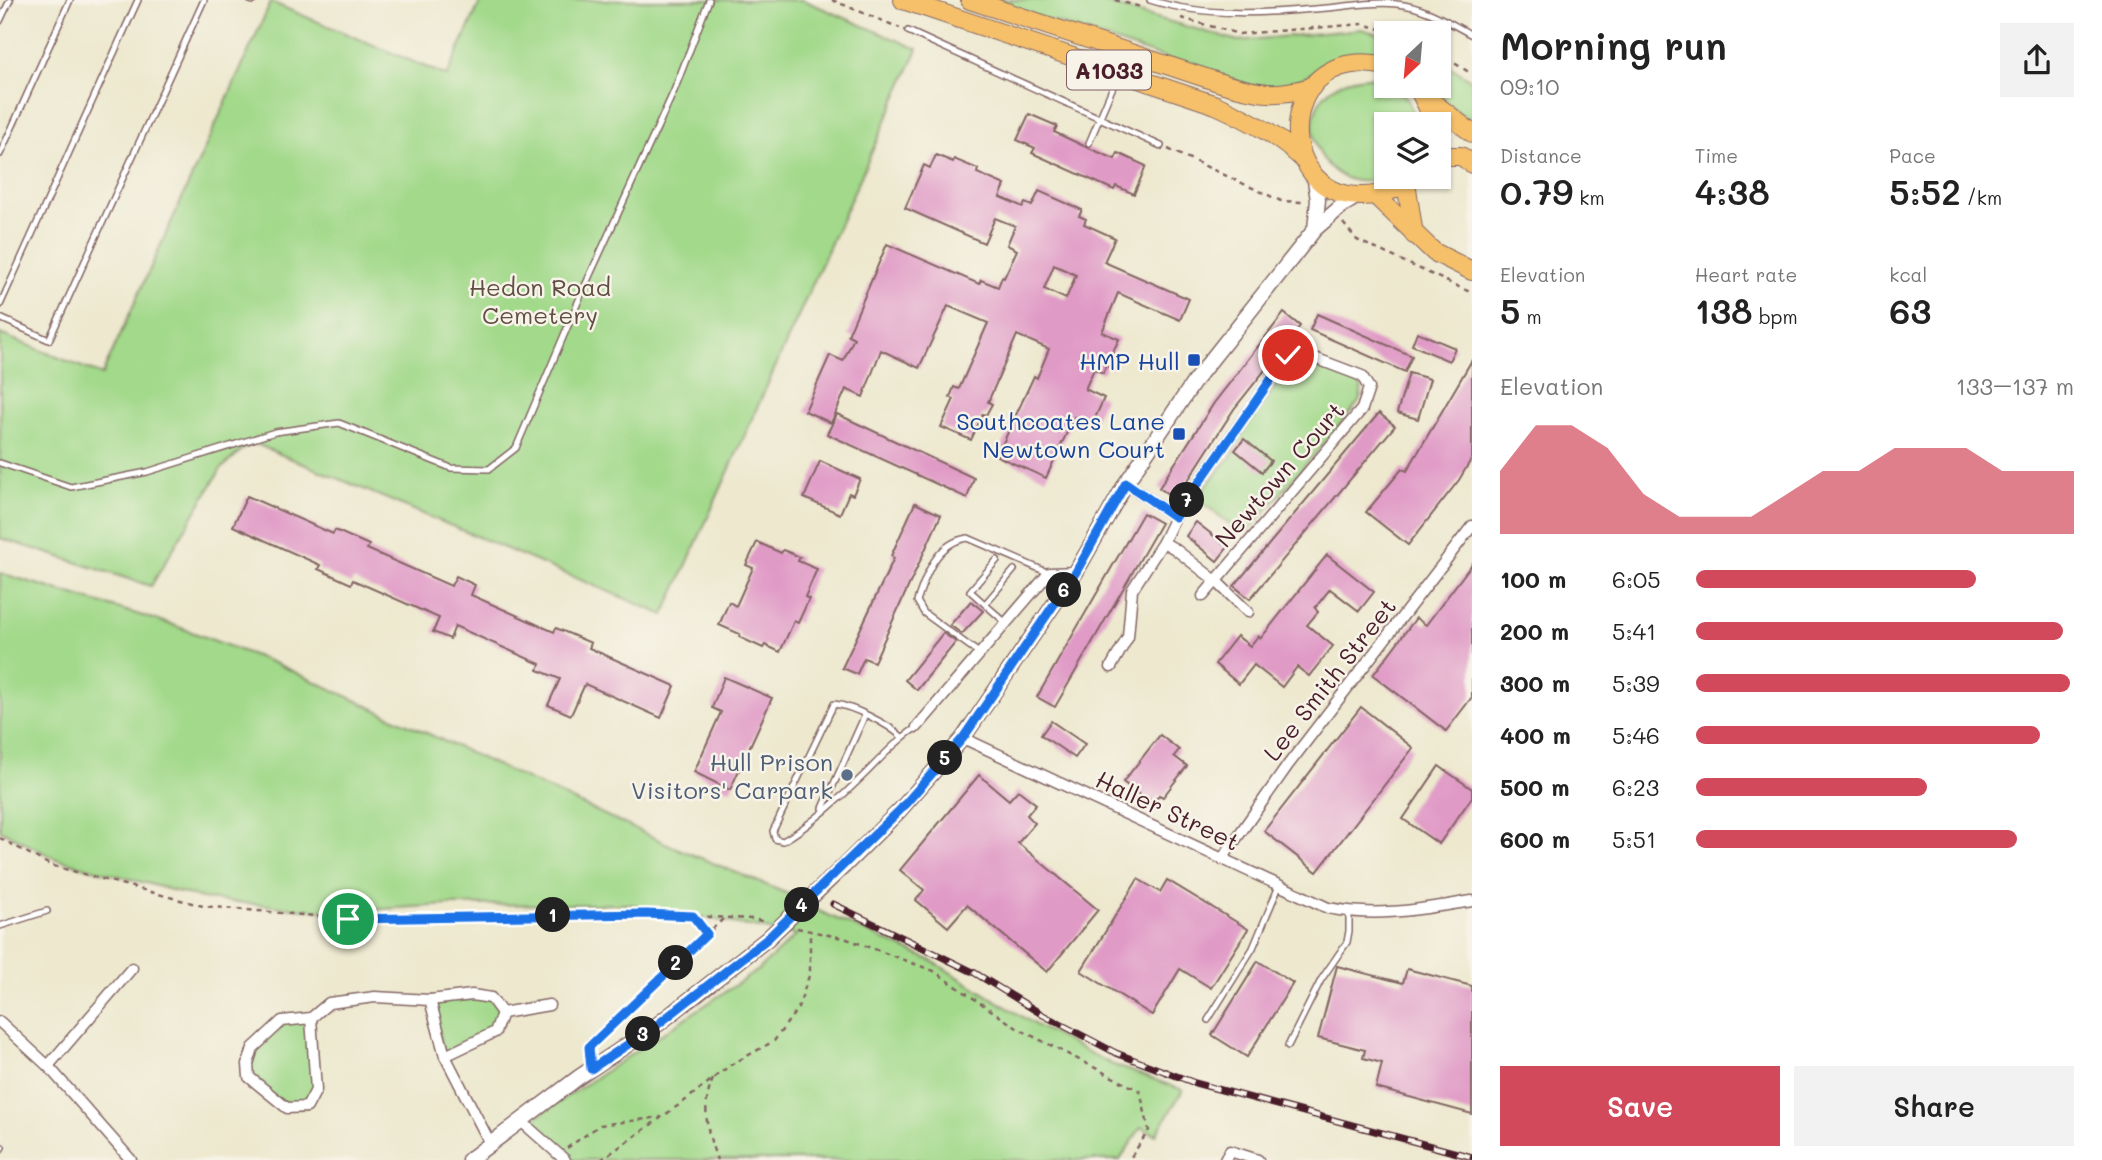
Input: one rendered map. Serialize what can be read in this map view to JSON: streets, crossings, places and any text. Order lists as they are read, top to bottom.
{
  "streets": {
    "highway": ["A1033"],
    "street": ["Newtown Court", "Lee Smith Street", "Haller Street"]
  },
  "crossings": [
    ["Lee Smith Street", "Haller Street"]
  ],
  "parks": ["Hedon Road Cemetery"],
  "places": {
    "transit": ["HMP Hull", "Southcoates Lane Newtown Court"],
    "other": ["Hull Prison Visitors' Carpark"]
  },
  "north": "bottom left",
  "page": {
    "heading": ["Morning run", "09:10"],
    "stats": [
      ["Distance", "0.79 km"],
      ["Time", "4:38"],
      ["Pace", "5:52 /km"],
      ["Elevation", "5 m"],
      ["Heart rate", "138 bpm"],
      ["kcal", "63"]
    ],
    "chart": ["Elevation", "133–137 m"],
    "pins": [
      "7",
      "6",
      "5",
      "4",
      "1",
      "2",
      "3"
    ],
    "list": [
      {
        "name": "100 m",
        "note": "6:05"
      },
      {
        "name": "200 m",
        "note": "5:41"
      },
      {
        "name": "300 m",
        "note": "5:39"
      },
      {
        "name": "400 m",
        "note": "5:46"
      },
      {
        "name": "500 m",
        "note": "6:23"
      },
      {
        "name": "600 m",
        "note": "5:51"
      }
    ],
    "buttons": ["Save", "Share"]
  }
}
